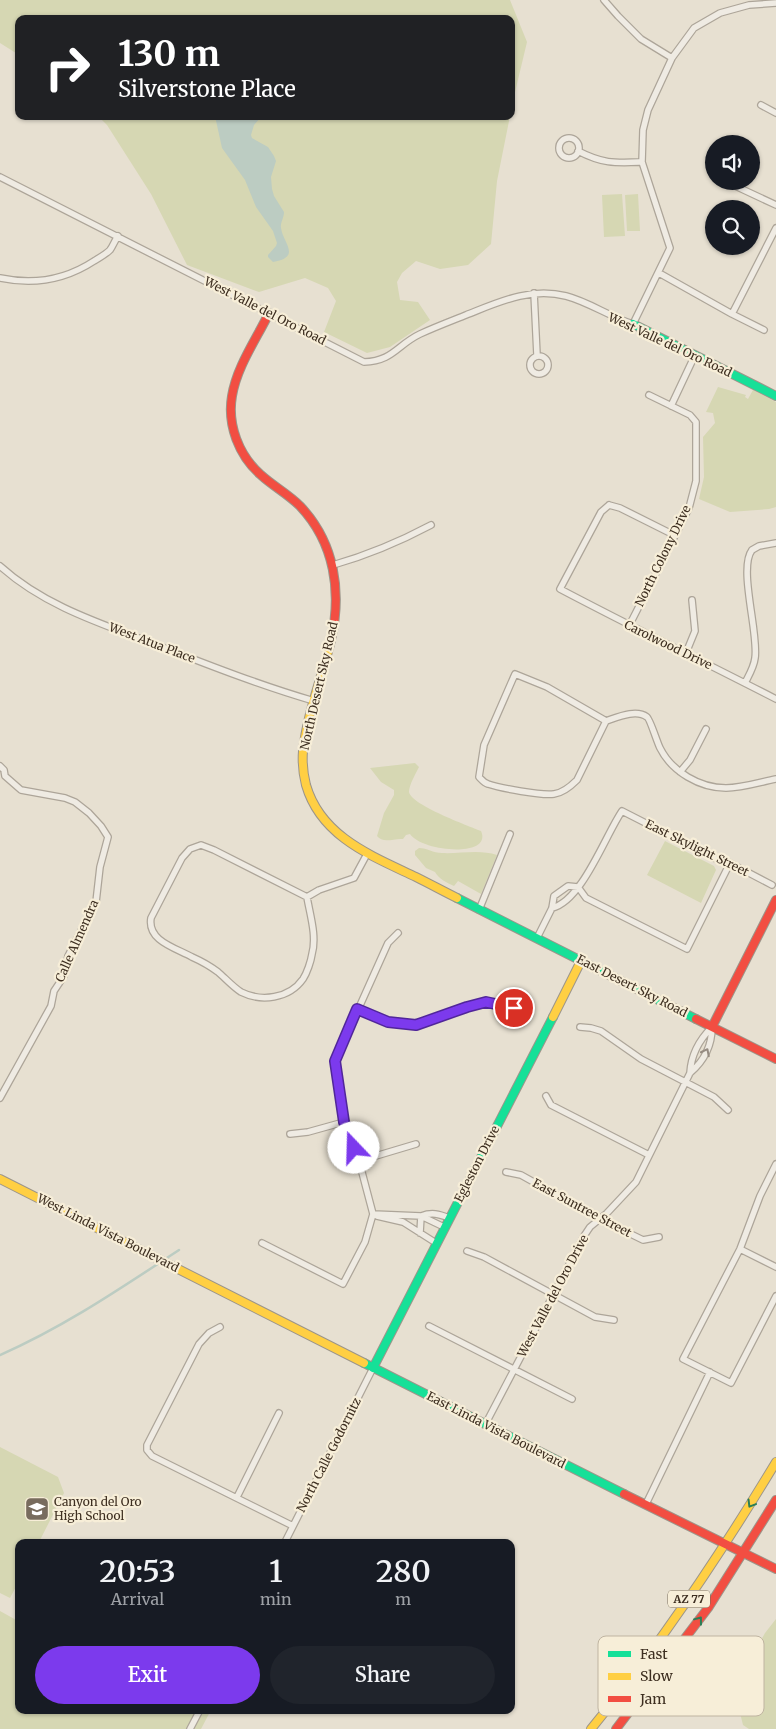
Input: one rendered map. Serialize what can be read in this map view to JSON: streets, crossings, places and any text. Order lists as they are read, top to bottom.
{
  "streets": {
    "main road": [
      "West Valle del Oro Road",
      "North Desert Sky Road",
      "East Desert Sky Road",
      "Egleston Drive",
      "West Linda Vista Boulevard",
      "East Linda Vista Boulevard",
      "AZ 77"
    ],
    "street": [
      "North Colony Drive",
      "West Atua Place",
      "Carolwood Drive",
      "East Skylight Street",
      "Calle Almendra",
      "East Suntree Street",
      "West Valle del Oro Drive",
      "North Calle Godornitz"
    ]
  },
  "crossings": [
    ["West Valle del Oro Road", "North Desert Sky Road"],
    ["North Colony Drive", "Carolwood Drive"],
    ["West Atua Place", "North Desert Sky Road"],
    ["North Desert Sky Road", "East Desert Sky Road"],
    ["East Desert Sky Road", "Egleston Drive"],
    ["East Desert Sky Road", "West Valle del Oro Drive"],
    ["Egleston Drive", "East Linda Vista Boulevard"],
    ["Egleston Drive", "North Calle Godornitz"],
    ["East Suntree Street", "West Valle del Oro Drive"],
    ["West Linda Vista Boulevard", "East Linda Vista Boulevard"],
    ["West Valle del Oro Drive", "East Linda Vista Boulevard"],
    ["East Linda Vista Boulevard", "North Calle Godornitz"],
    ["East Linda Vista Boulevard", "AZ 77"]
  ],
  "places": {
    "school or university": ["Canyon del Oro High School"]
  },
  "legend": ["Fast", "Slow", "Jam"],
  "page": {
    "turn": ["130 m", "Silverstone Place"],
    "eta": [
      "20:53",
      "Arrival",
      "1",
      "min",
      "280",
      "m"
    ],
    "buttons": ["Exit", "Share"]
  }
}
